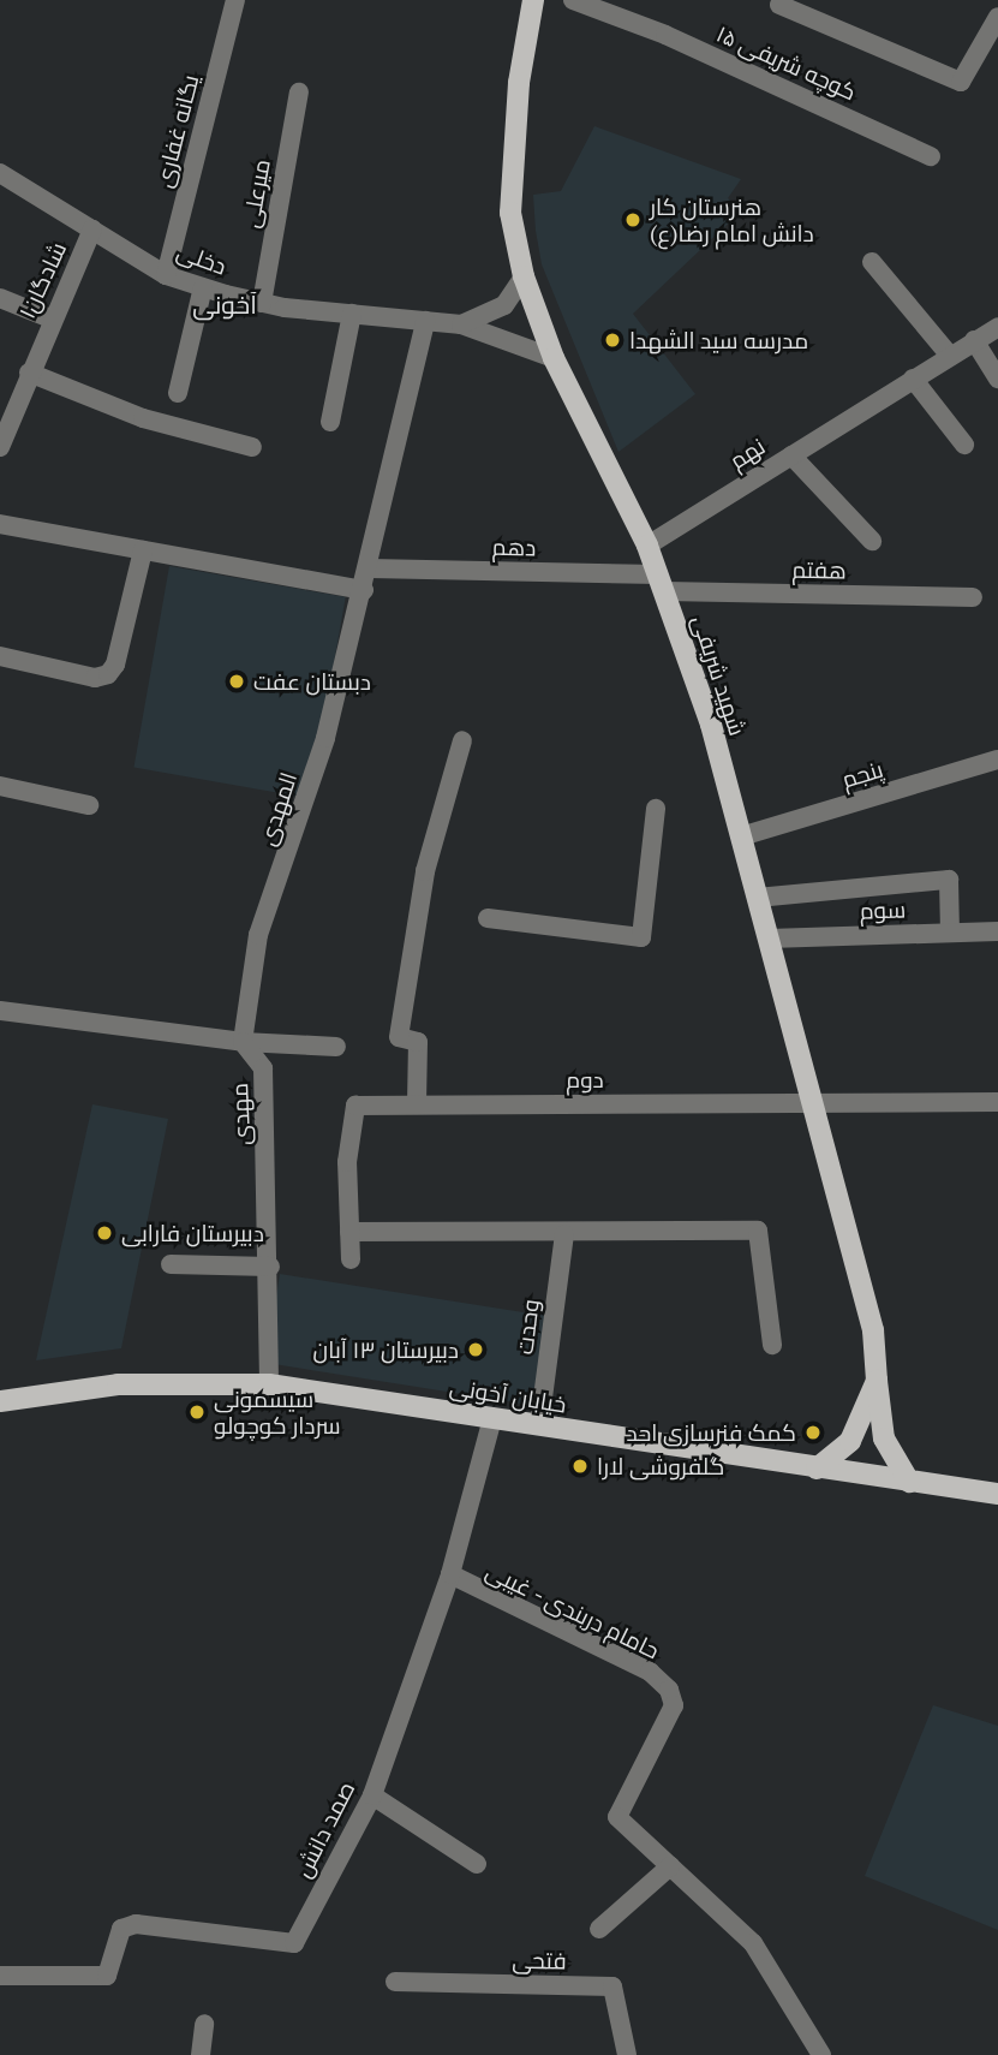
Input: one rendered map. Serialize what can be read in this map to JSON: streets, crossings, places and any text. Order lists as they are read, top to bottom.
{
  "streets": {
    "main road": ["شهید شریفی", "خیابان آخونی"],
    "street": [
      "کوچه شریفی ۱۵",
      "یگانه غفاری",
      "میرعلی",
      "دخلی",
      "شادگان۱",
      "نهم",
      "دهم",
      "هفتم",
      "پنجم",
      "المهدی",
      "سوم",
      "دوم",
      "مهدی",
      "وحدت",
      "حامام دربندی - غیبی",
      "صمد دانش",
      "فتحی"
    ]
  },
  "crossings": [
    ["یگانه غفاری", "دخلی"],
    ["میرعلی", "دخلی"],
    ["دخلی", "شادگان۱"],
    ["دخلی", "شهید شریفی"],
    ["دخلی", "المهدی"],
    ["نهم", "شهید شریفی"],
    ["دهم", "هفتم"],
    ["دهم", "شهید شریفی"],
    ["دهم", "المهدی"],
    ["هفتم", "شهید شریفی"],
    ["شهید شریفی", "پنجم"],
    ["شهید شریفی", "سوم"],
    ["شهید شریفی", "دوم"],
    ["شهید شریفی", "خیابان آخونی"],
    ["المهدی", "مهدی"],
    ["مهدی", "خیابان آخونی"],
    ["وحدت", "خیابان آخونی"],
    ["خیابان آخونی", "صمد دانش"],
    ["حامام دربندی - غیبی", "صمد دانش"]
  ],
  "districts": ["آخونی"],
  "places": [
    "هنرستان کار دانش امام رضا(ع)",
    "مدرسه سید الشهدا",
    "دبستان عفت",
    "دبیرستان فارابی",
    "دبیرستان ۱۳ آبان",
    "سیسمونی سردار کوچولو",
    "کمک فنرسازی احد",
    "گلفروشی لارا"
  ]
}
